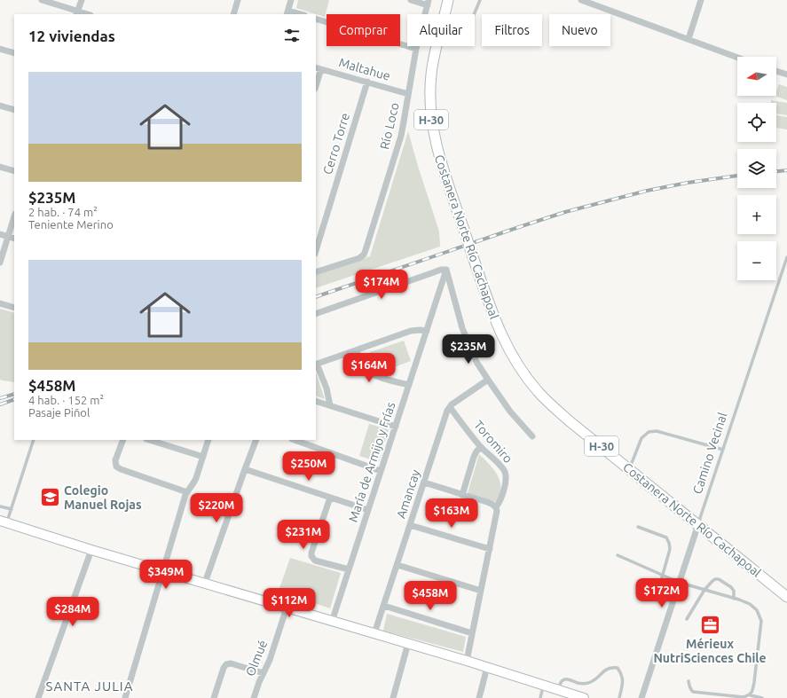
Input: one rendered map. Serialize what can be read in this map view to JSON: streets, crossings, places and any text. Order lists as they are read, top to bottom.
{
  "streets": {
    "main road": ["H-30", "Costanera Norte Río Cachapoal"],
    "street": [
      "Maltahue",
      "Río Loco",
      "Cerro Torre",
      "Toromiro",
      "Camino Vecinal",
      "María de Armijo y Frías",
      "Amancay",
      "Olmué"
    ]
  },
  "crossings": [
    ["Maltahue", "Río Loco"],
    ["Maltahue", "Cerro Torre"],
    ["Costanera Norte Río Cachapoal", "Camino Vecinal"],
    ["Toromiro", "Amancay"]
  ],
  "districts": ["SANTA JULIA"],
  "places": {
    "school or university": ["Colegio Manuel Rojas"],
    "office": ["Mérieux NutriSciences Chile"]
  },
  "north": "left",
  "page": {
    "chip": [
      "Comprar",
      "Alquilar",
      "Filtros",
      "Nuevo"
    ],
    "heading": "12 viviendas",
    "map_buttons": ["+", "−"],
    "list": [
      {
        "name": "$235M",
        "note": "2 hab. · 74 m² · Teniente Merino"
      },
      {
        "name": "$458M",
        "note": "4 hab. · 152 m² · Pasaje Piñol"
      }
    ],
    "price": [
      "$174M",
      "$235M",
      "$164M",
      "$250M",
      "$220M",
      "$163M",
      "$231M",
      "$349M",
      "$172M",
      "$458M",
      "$112M",
      "$284M"
    ]
  }
}
